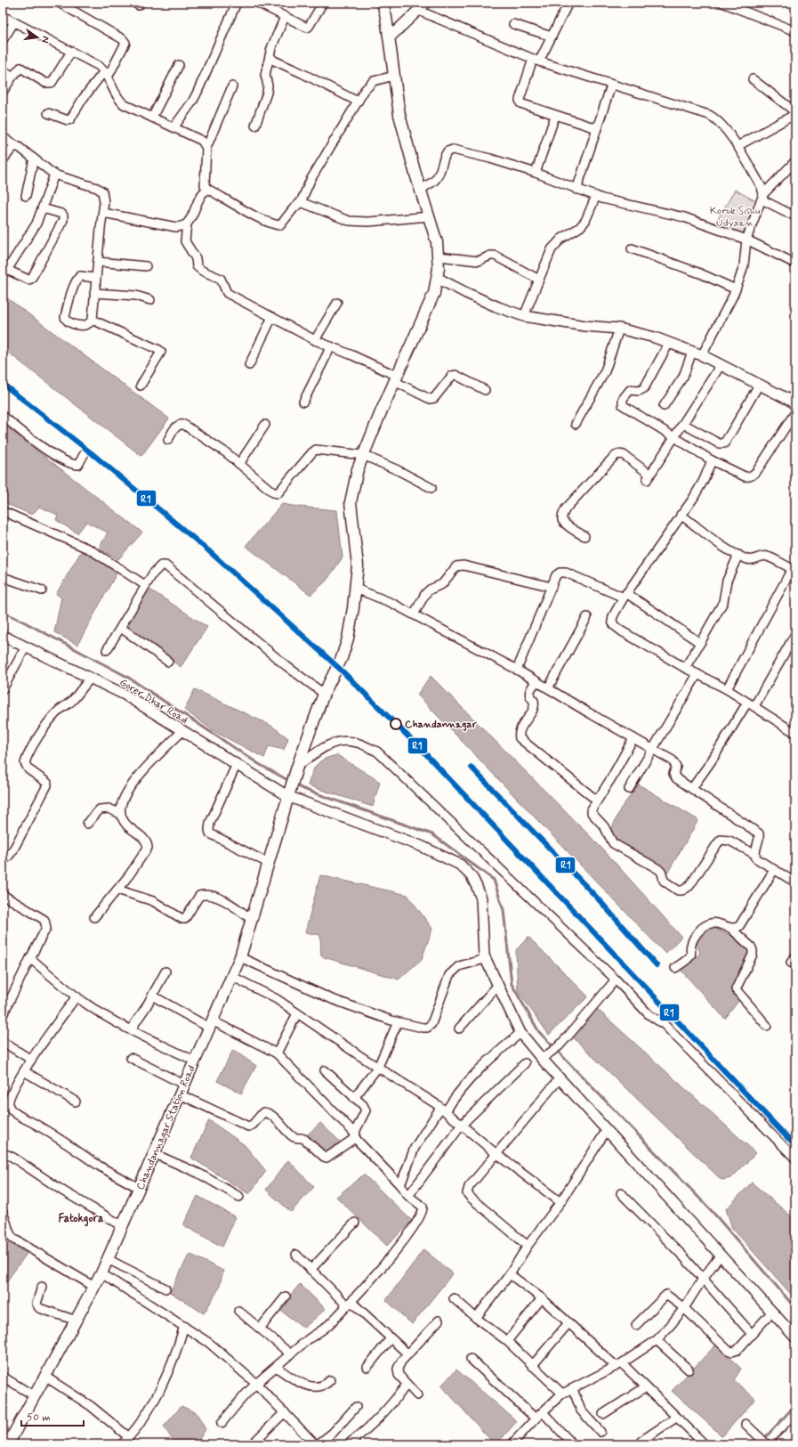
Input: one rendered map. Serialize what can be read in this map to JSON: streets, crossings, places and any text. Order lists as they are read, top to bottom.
{
  "streets": {
    "main road": ["Chandannagar Station Road"],
    "street": ["Gorer Dhar Road"]
  },
  "crossings": [
    ["Gorer Dhar Road", "Chandannagar Station Road"]
  ],
  "districts": ["Fatokgora"],
  "parks": ["Korok Sishu Udyaan"],
  "places": ["Chandannagar"],
  "lines": ["transit line R1"],
  "scale_bar": "50 m",
  "north": "right"
}
